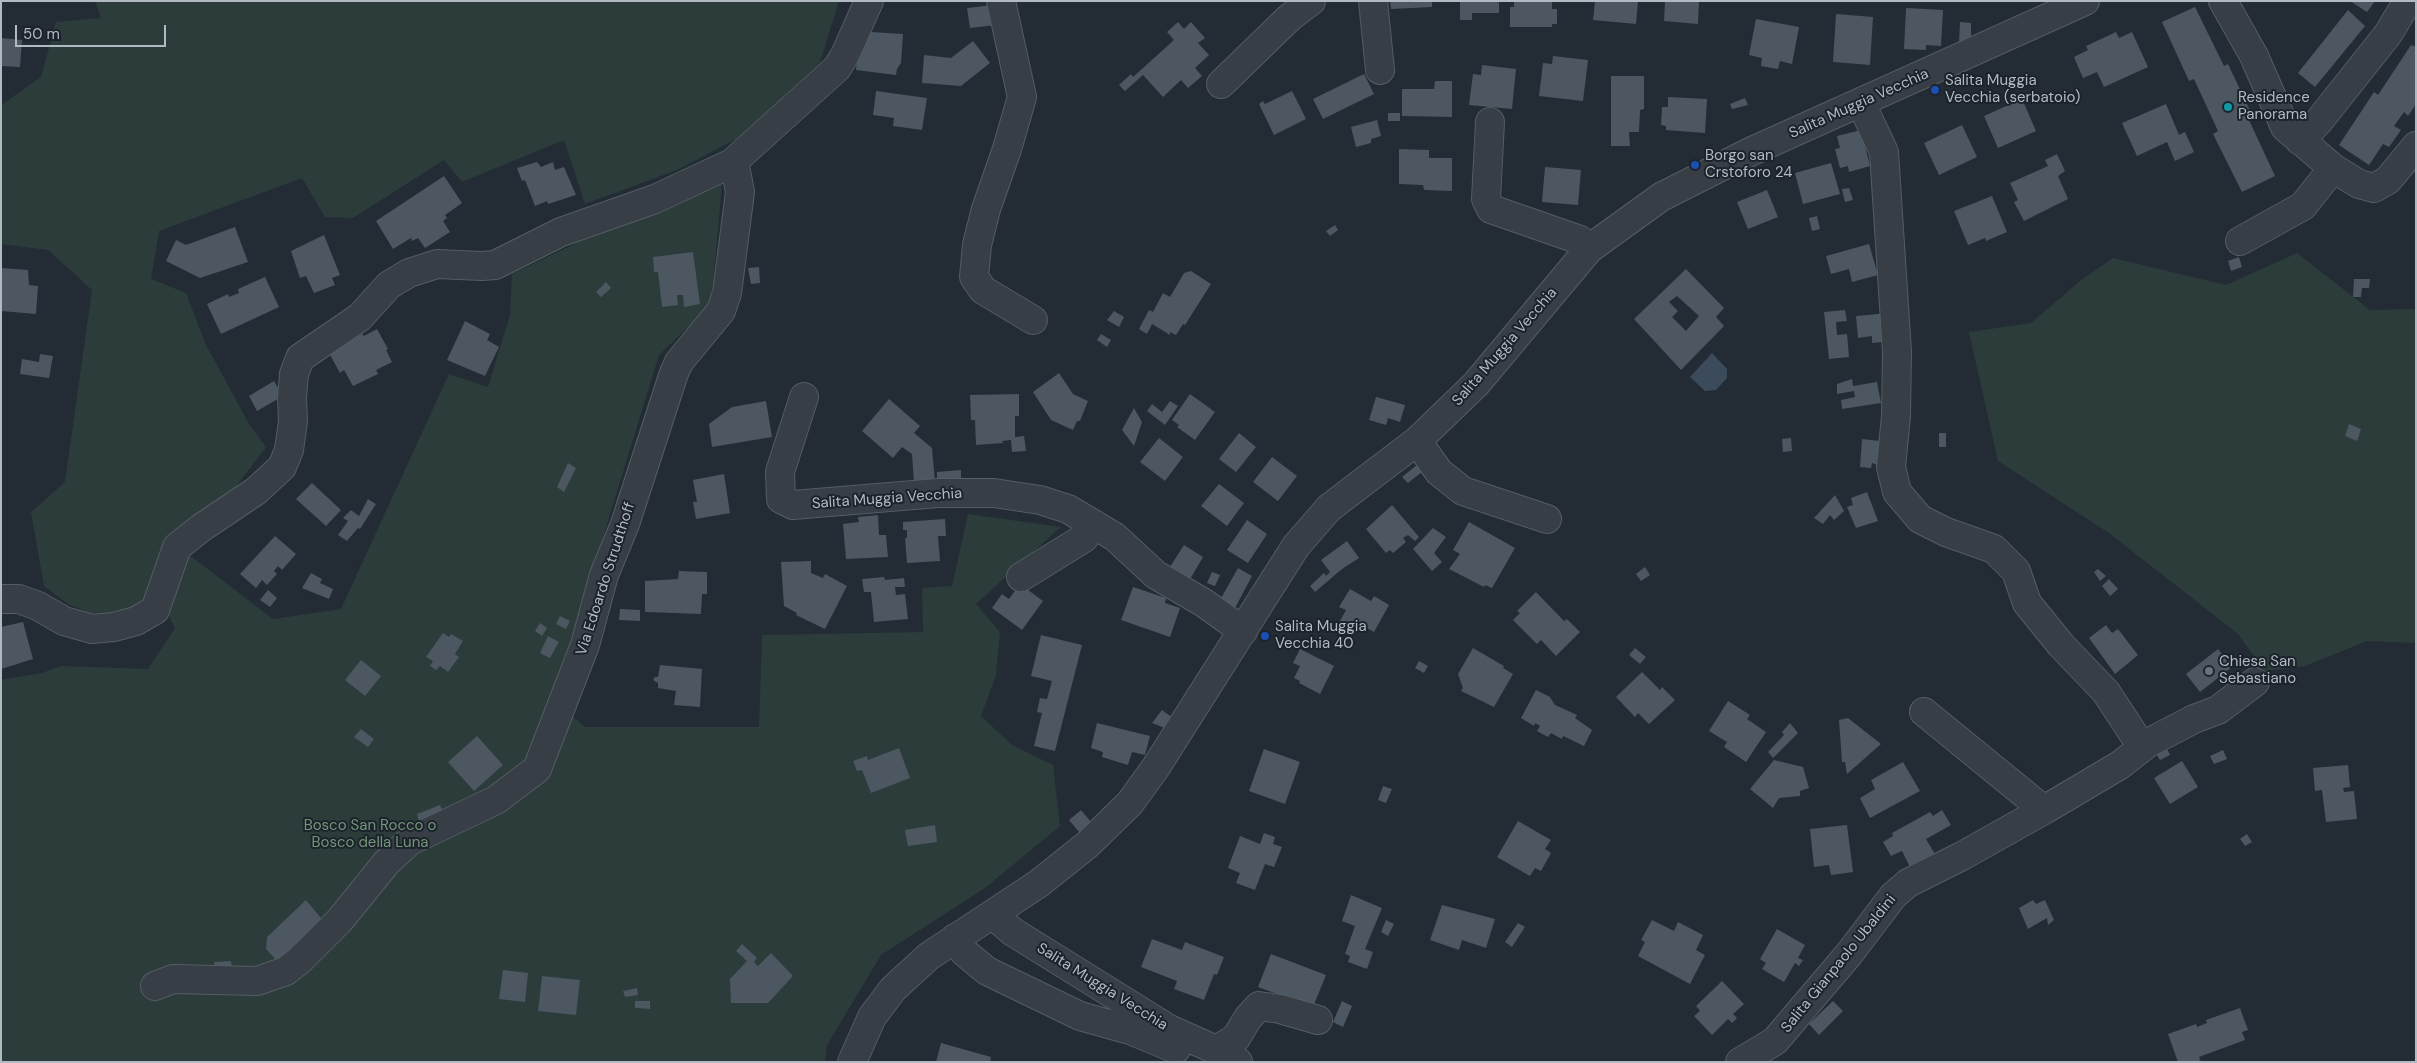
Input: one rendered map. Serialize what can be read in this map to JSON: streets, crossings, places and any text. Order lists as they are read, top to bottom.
{
  "streets": {
    "street": ["Salita Muggia Vecchia", "Via Edoardo Strudthoff", "Salita Gianpaolo Ubaldini"]
  },
  "parks": ["Bosco San Rocco o Bosco della Luna"],
  "places": [
    "Salita Muggia Vecchia (serbatoio)",
    "Residence Panorama",
    "Borgo san Crstoforo 24",
    "Salita Muggia Vecchia 40",
    "Chiesa San Sebastiano"
  ],
  "scale_bar": "50 m"
}
